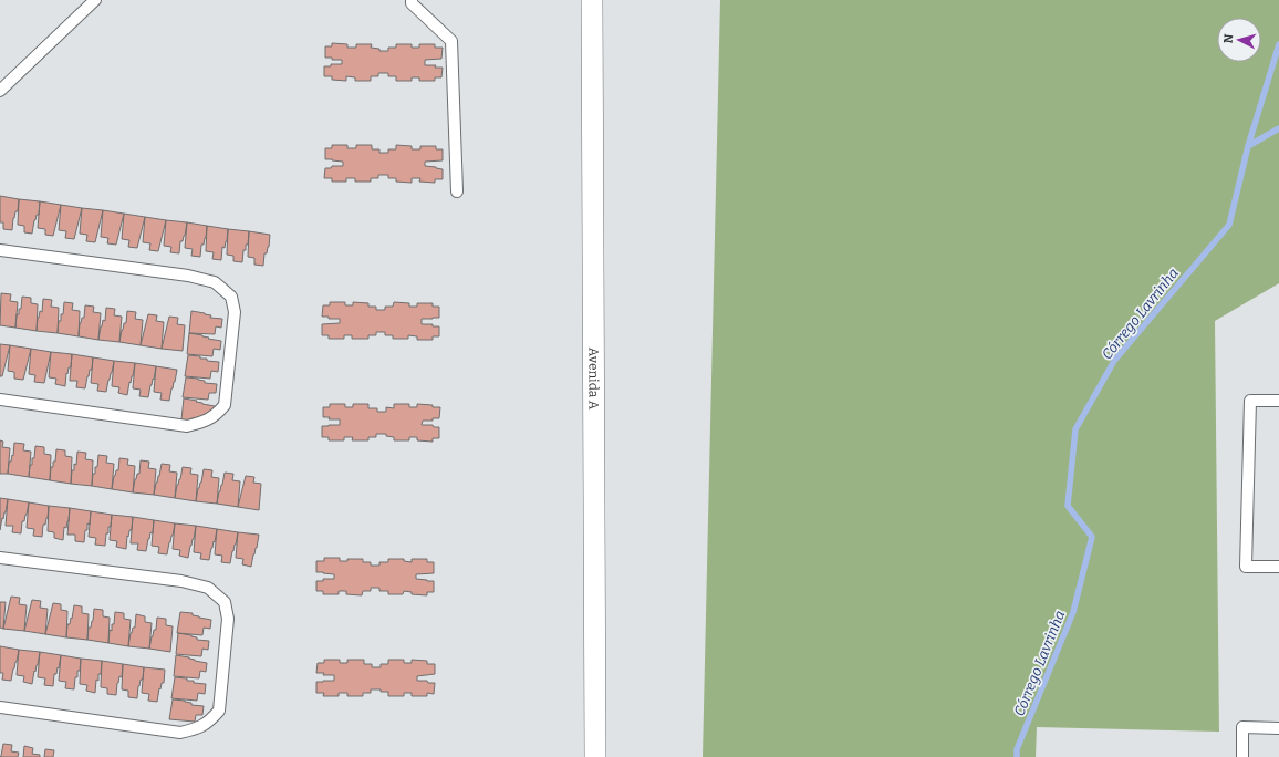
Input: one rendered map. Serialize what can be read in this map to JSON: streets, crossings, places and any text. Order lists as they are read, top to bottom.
{
  "streets": {
    "street": ["Avenida A"]
  },
  "water": ["Córrego Lavrinha"],
  "north": "left"
}
